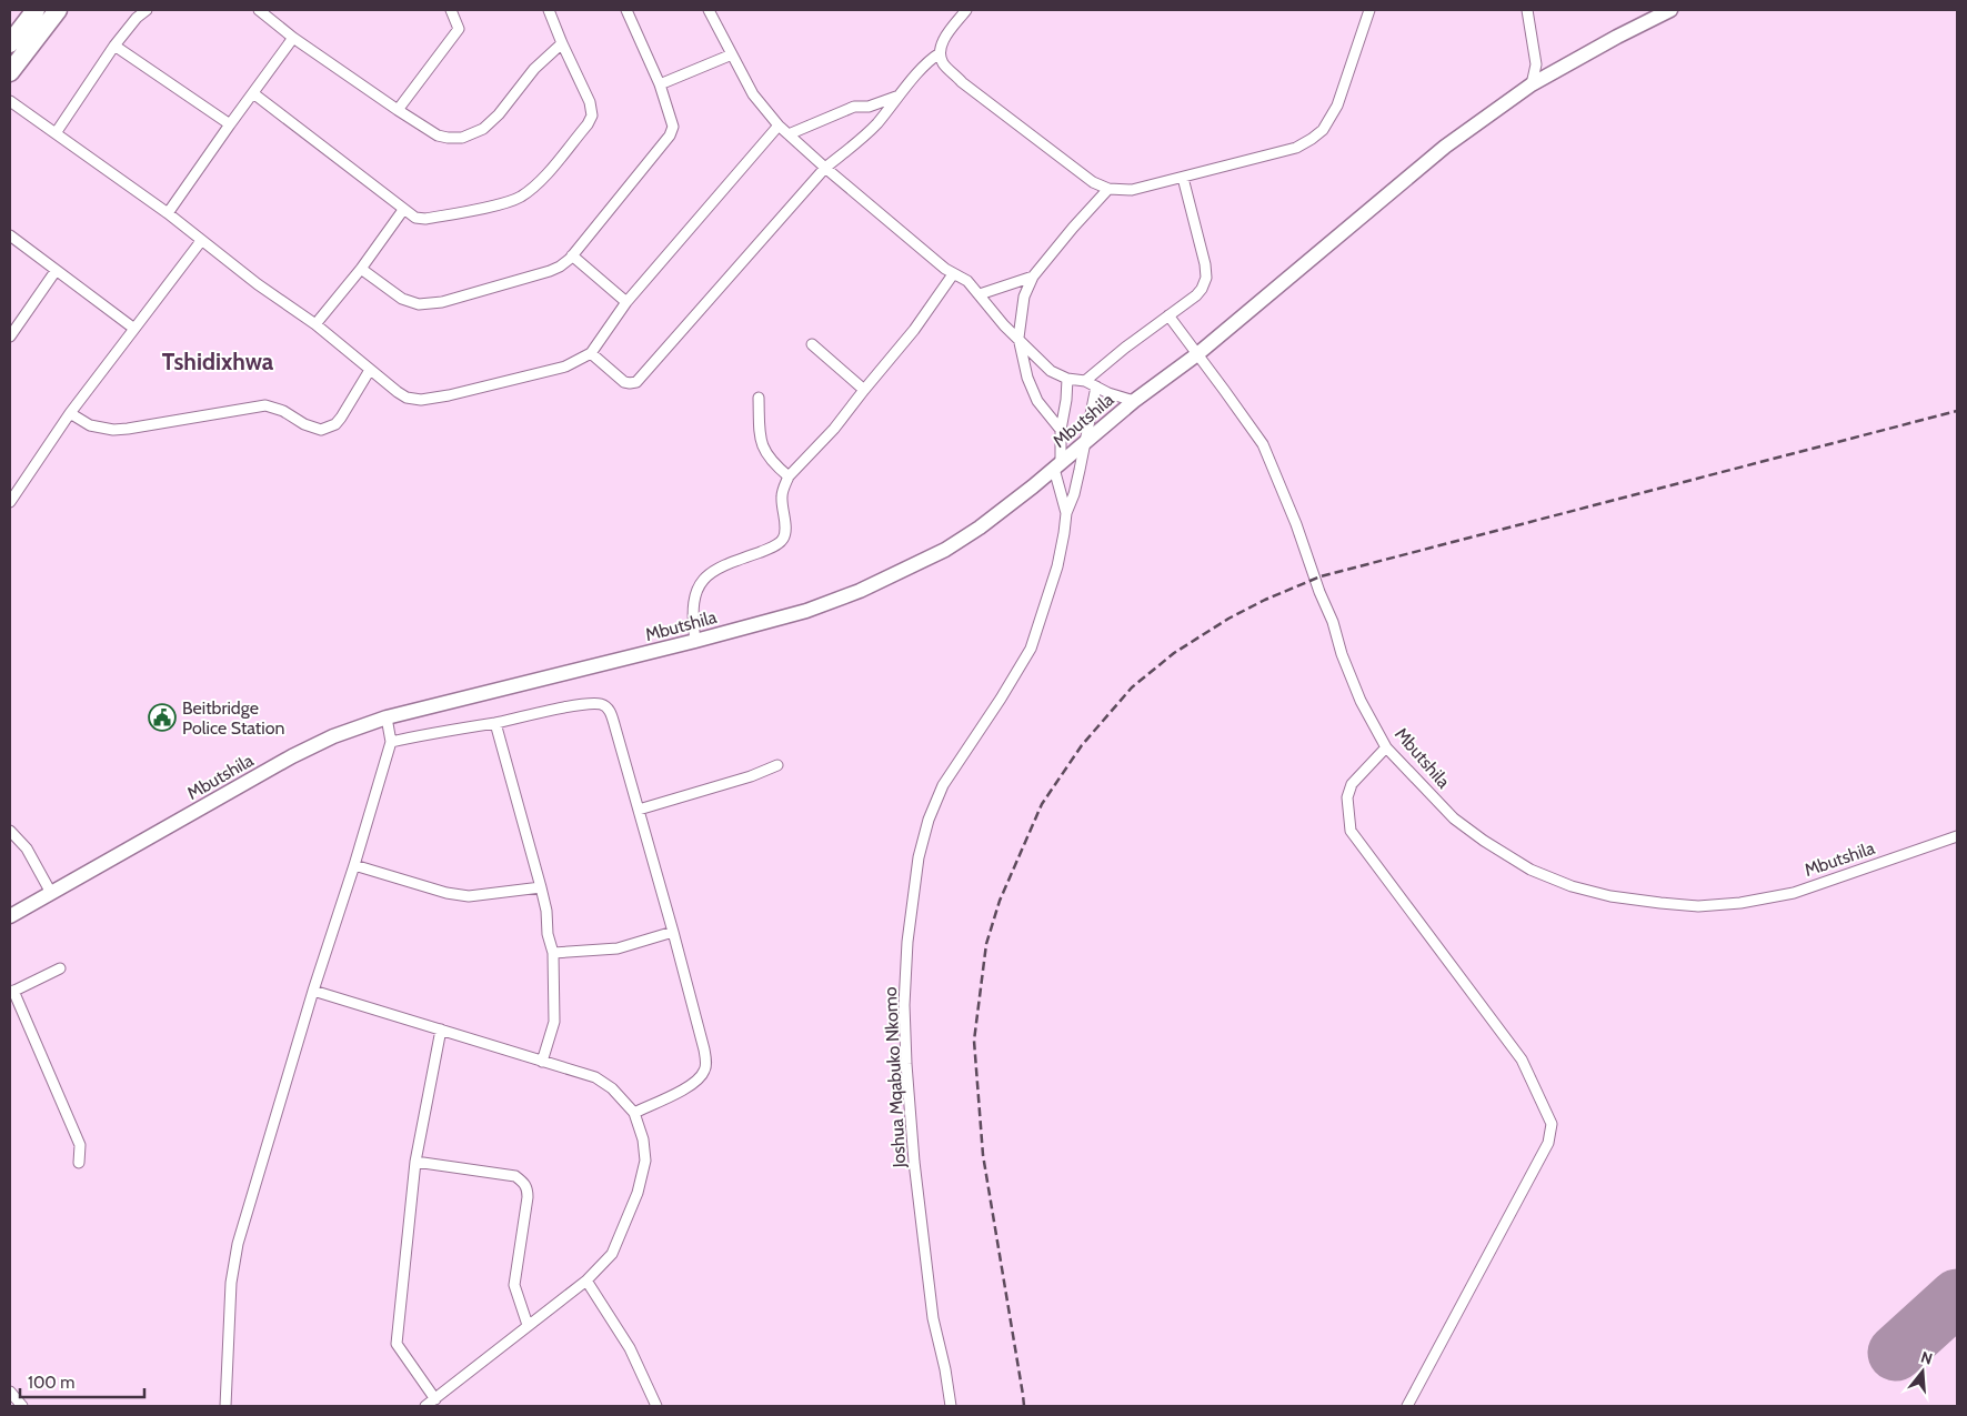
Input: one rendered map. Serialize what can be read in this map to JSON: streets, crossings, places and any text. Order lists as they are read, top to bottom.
{
  "streets": {
    "street": ["Mbutshila", "Joshua Mqabuko Nkomo"]
  },
  "districts": ["Tshidixhwa"],
  "places": {
    "public building": ["Beitbridge Police Station"]
  },
  "scale_bar": "100 m",
  "north": "top"
}
